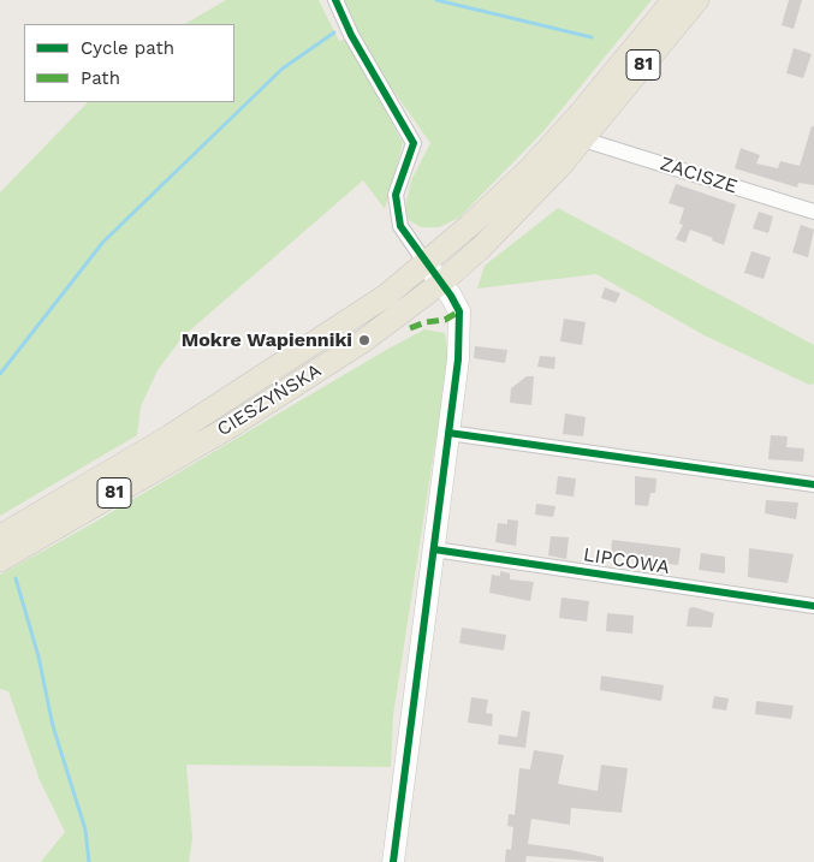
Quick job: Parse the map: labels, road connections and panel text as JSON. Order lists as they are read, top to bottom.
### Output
{
  "streets": {
    "main road": ["81", "CIESZYŃSKA"],
    "street": ["ZACISZE", "LIPCOWA"]
  },
  "crossings": [
    ["81", "ZACISZE"],
    ["81", "CIESZYŃSKA"],
    ["ZACISZE", "CIESZYŃSKA"]
  ],
  "places": ["Mokre Wapienniki"],
  "legend": ["Cycle path", "Path"]
}
